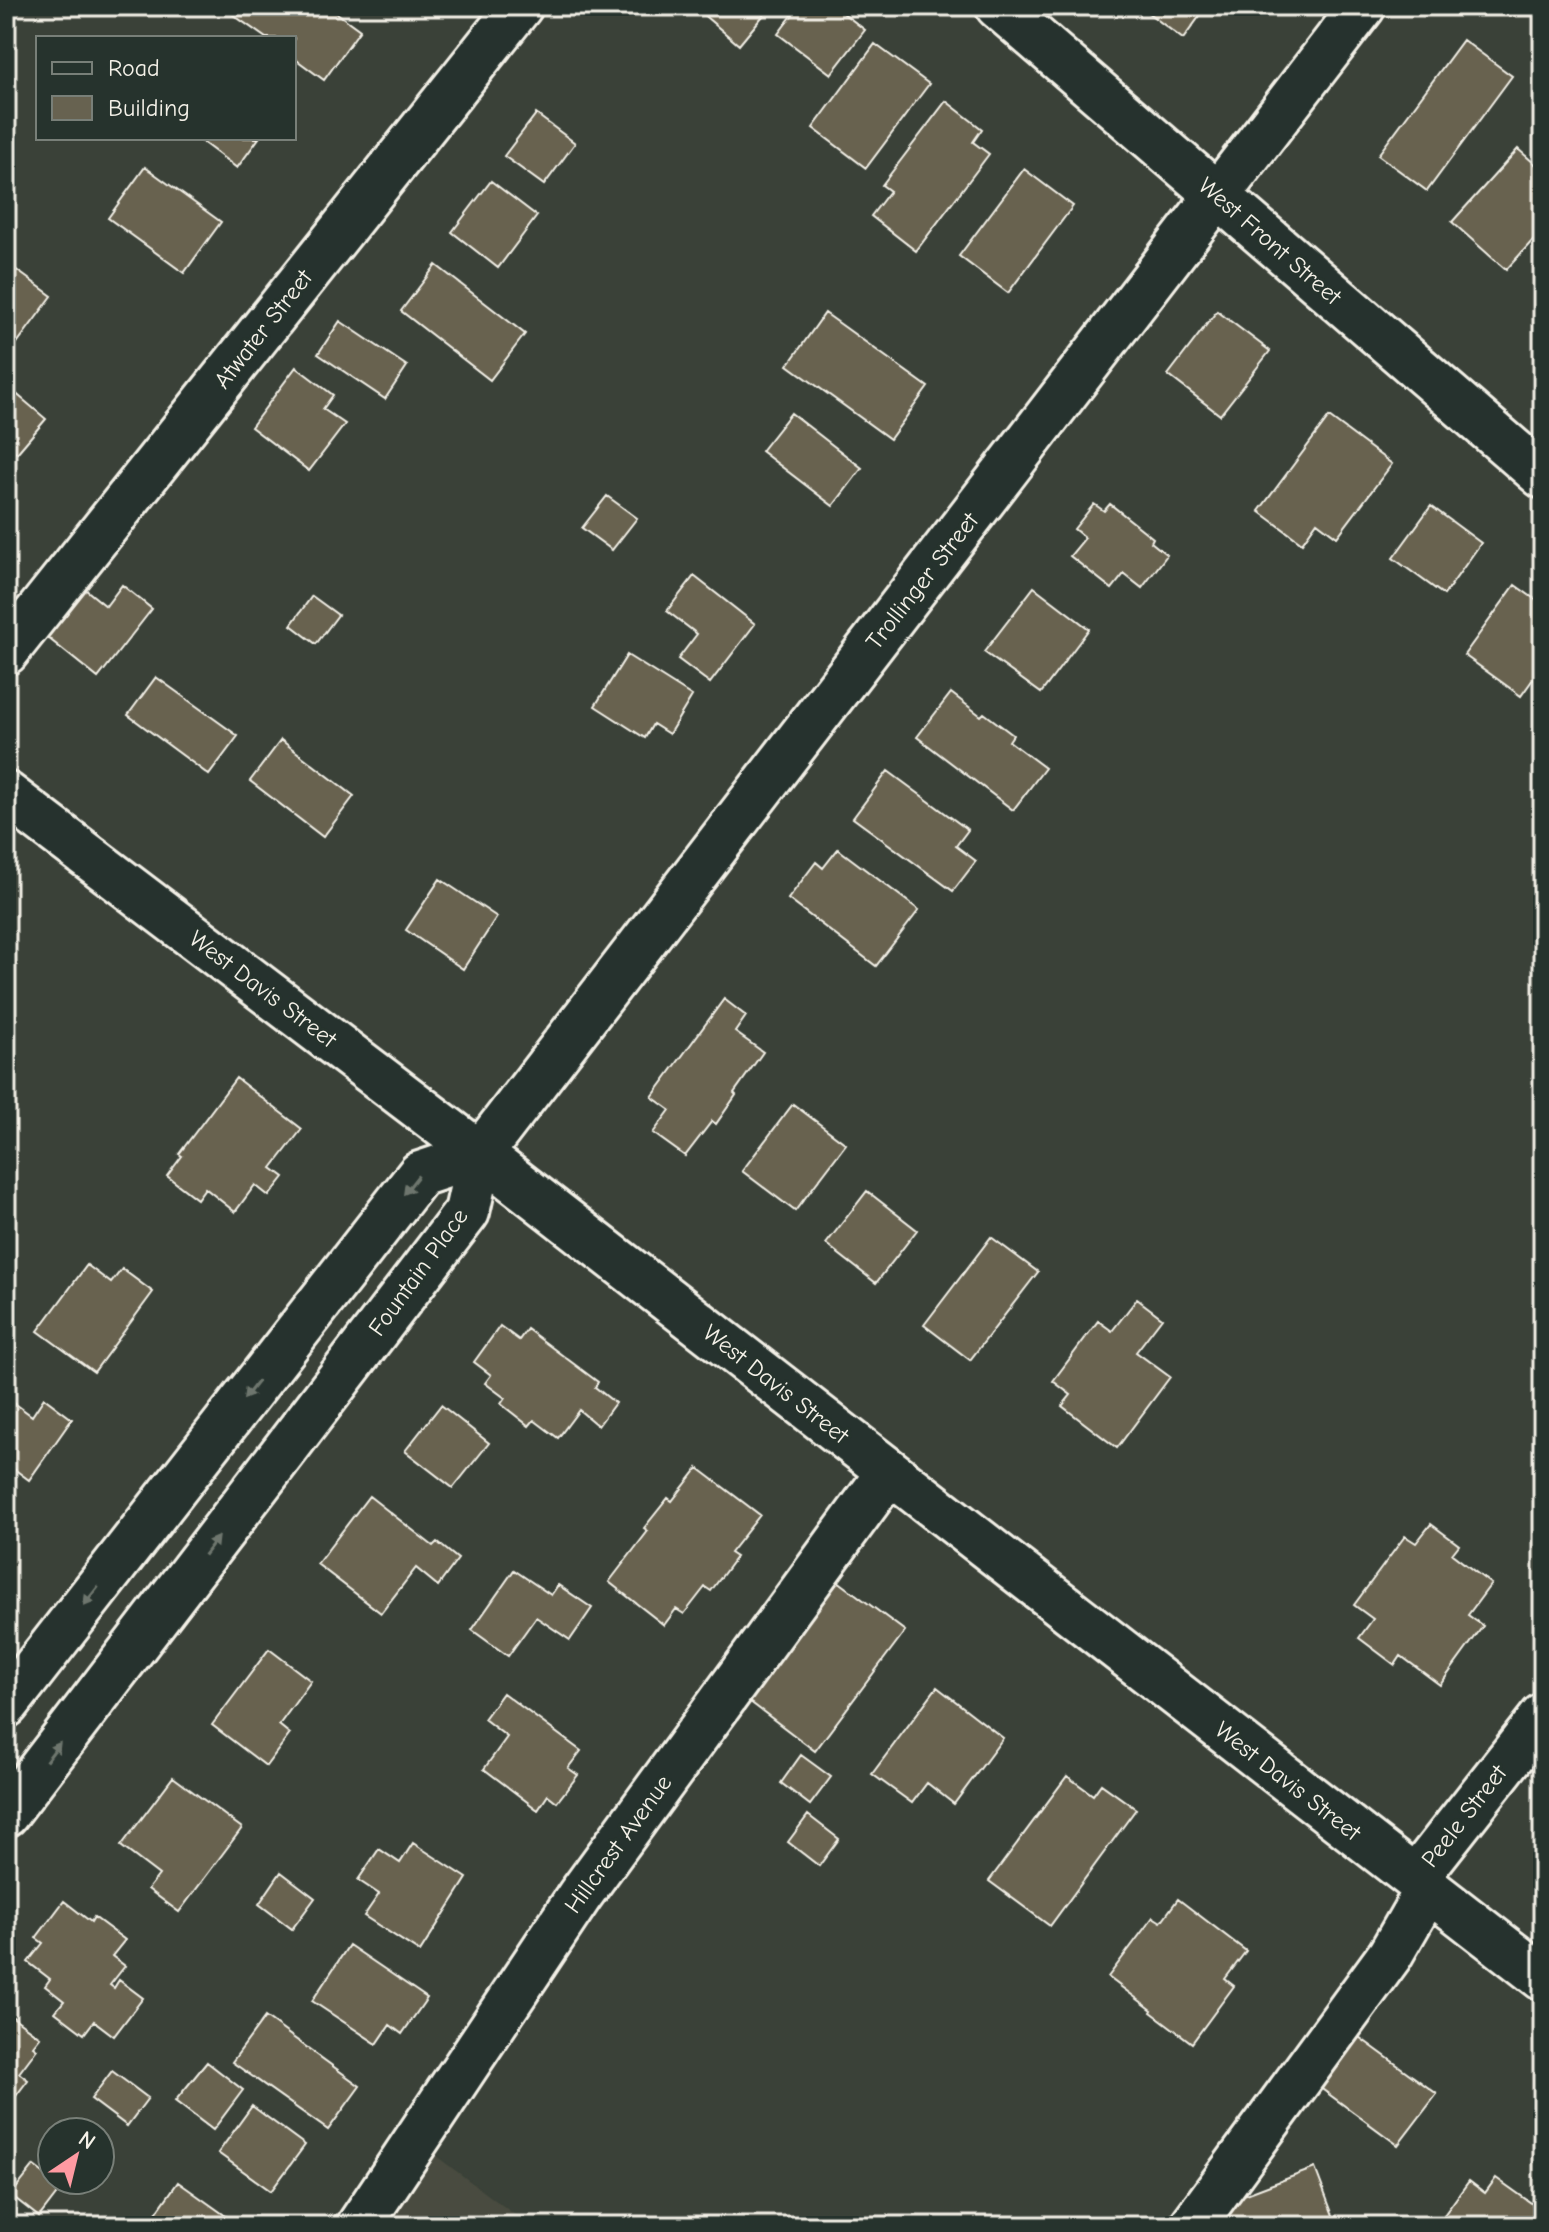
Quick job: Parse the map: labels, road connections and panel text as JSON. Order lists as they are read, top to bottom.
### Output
{
  "streets": {
    "street": [
      "West Front Street",
      "Atwater Street",
      "Trollinger Street",
      "West Davis Street",
      "Fountain Place",
      "Peele Street",
      "Hillcrest Avenue"
    ]
  },
  "crossings": [
    ["West Front Street", "Trollinger Street"],
    ["Trollinger Street", "West Davis Street"],
    ["Trollinger Street", "Fountain Place"],
    ["West Davis Street", "Fountain Place"],
    ["West Davis Street", "Peele Street"],
    ["West Davis Street", "Hillcrest Avenue"]
  ],
  "legend": ["Road", "Building"],
  "north": "top right"
}
